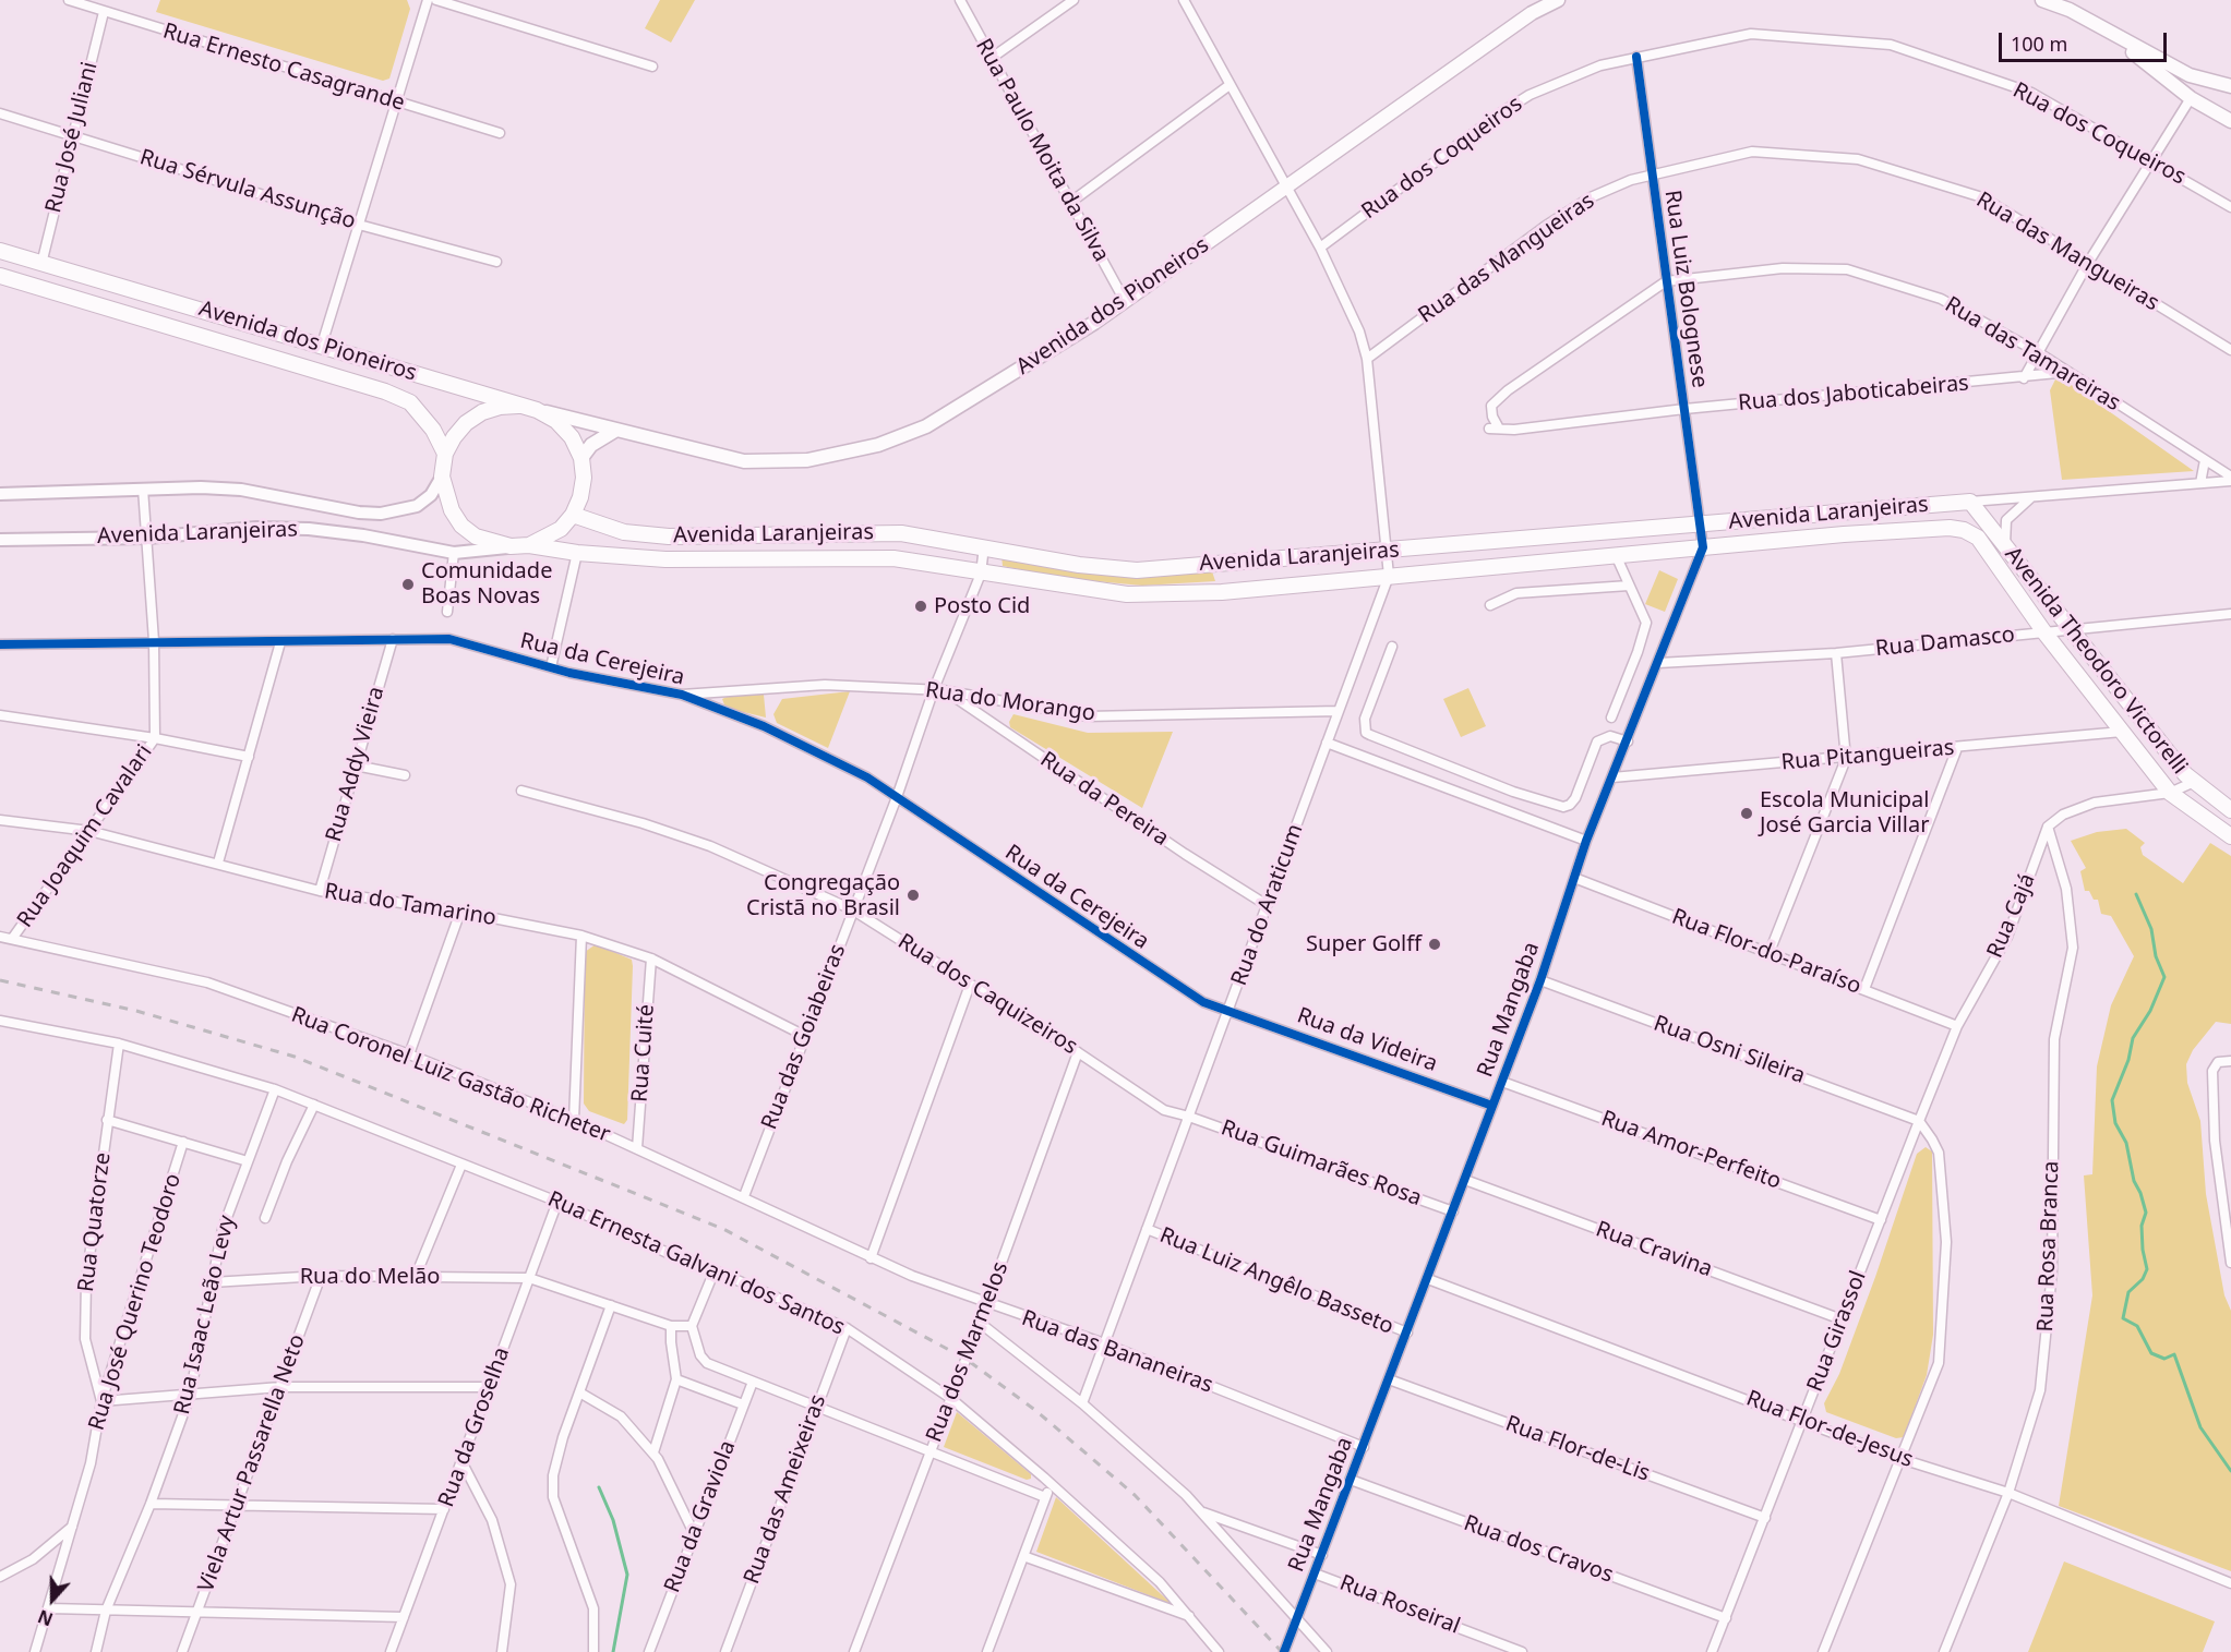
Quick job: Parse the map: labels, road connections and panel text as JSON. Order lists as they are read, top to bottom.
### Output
{
  "streets": {
    "main road": ["Avenida dos Pioneiros", "Avenida Laranjeiras", "Avenida Theodoro Victorelli"],
    "street": [
      "Rua Ernesto Casagrande",
      "Rua dos Coqueiros",
      "Rua José Juliani",
      "Rua Paulo Moita da Silva",
      "Rua Sérvula Assunção",
      "Rua das Mangueiras",
      "Rua Luiz Bolognese",
      "Rua das Tamareiras",
      "Rua dos Jaboticabeiras",
      "Rua Damasco",
      "Rua da Cerejeira",
      "Rua do Morango",
      "Rua Pitangueiras",
      "Rua Addy Vieira",
      "Rua da Pereira",
      "Rua Joaquim Cavalari",
      "Rua do Tamarino",
      "Rua do Araticum",
      "Rua Cajá",
      "Rua Flor-do-Paraíso",
      "Rua dos Caquizeiros",
      "Rua Mangaba",
      "Rua das Goiabeiras",
      "Rua da Videira",
      "Rua Osni Sileira",
      "Rua Cuité",
      "Rua Coronel Luiz Gastão Richeter",
      "Rua Amor-Perfeito",
      "Rua Guimarães Rosa",
      "Rua Quatorze",
      "Rua Rosa Branca",
      "Rua Cravina",
      "Rua Ernesta Galvani dos Santos",
      "Rua do Melão",
      "Rua Luiz Angêlo Basseto",
      "Rua José Querino Teodoro",
      "Rua Isaac Leão Levy",
      "Rua Girassol",
      "Rua dos Marmelos",
      "Rua das Bananeiras",
      "Rua da Groselha",
      "Rua Flor-de-Jesus",
      "Rua Flor-de-Lis",
      "Viela Artur Passarella Neto",
      "Rua das Ameixeiras",
      "Rua da Graviola",
      "Rua dos Cravos",
      "Rua Roseiral"
    ]
  },
  "crossings": [
    ["Rua Ernesto Casagrande", "Rua José Juliani"],
    ["Rua dos Coqueiros", "Rua Luiz Bolognese"],
    ["Rua José Juliani", "Rua Sérvula Assunção"],
    ["Rua José Juliani", "Avenida dos Pioneiros"],
    ["Rua Paulo Moita da Silva", "Avenida dos Pioneiros"],
    ["Rua das Mangueiras", "Rua Luiz Bolognese"],
    ["Rua Luiz Bolognese", "Rua das Tamareiras"],
    ["Rua Luiz Bolognese", "Rua dos Jaboticabeiras"],
    ["Rua Luiz Bolognese", "Avenida Laranjeiras"],
    ["Rua Luiz Bolognese", "Rua Mangaba"],
    ["Avenida dos Pioneiros", "Avenida Laranjeiras"],
    ["Rua das Tamareiras", "Rua dos Jaboticabeiras"],
    ["Rua das Tamareiras", "Avenida Laranjeiras"],
    ["Avenida Laranjeiras", "Avenida Theodoro Victorelli"],
    ["Avenida Laranjeiras", "Rua Joaquim Cavalari"],
    ["Avenida Laranjeiras", "Rua do Araticum"],
    ["Avenida Laranjeiras", "Rua Mangaba"],
    ["Avenida Laranjeiras", "Rua das Goiabeiras"],
    ["Rua Damasco", "Avenida Theodoro Victorelli"],
    ["Rua Damasco", "Rua Mangaba"],
    ["Rua da Cerejeira", "Rua do Morango"],
    ["Rua da Cerejeira", "Rua Addy Vieira"],
    ["Rua da Cerejeira", "Rua Joaquim Cavalari"],
    ["Rua da Cerejeira", "Rua do Araticum"],
    ["Rua da Cerejeira", "Rua das Goiabeiras"],
    ["Rua da Cerejeira", "Rua da Videira"],
    ["Avenida Theodoro Victorelli", "Rua Pitangueiras"],
    ["Rua do Morango", "Rua da Pereira"],
    ["Rua do Morango", "Rua do Araticum"],
    ["Rua do Morango", "Rua das Goiabeiras"],
    ["Rua Pitangueiras", "Rua Mangaba"],
    ["Rua Addy Vieira", "Rua do Tamarino"],
    ["Rua da Pereira", "Rua do Araticum"],
    ["Rua da Pereira", "Rua das Goiabeiras"],
    ["Rua Joaquim Cavalari", "Rua do Tamarino"],
    ["Rua Joaquim Cavalari", "Rua Coronel Luiz Gastão Richeter"],
    ["Rua do Tamarino", "Rua das Goiabeiras"],
    ["Rua do Tamarino", "Rua Cuité"],
    ["Rua do Araticum", "Rua dos Caquizeiros"],
    ["Rua do Araticum", "Rua da Videira"],
    ["Rua do Araticum", "Rua Guimarães Rosa"],
    ["Rua do Araticum", "Rua Luiz Angêlo Basseto"],
    ["Rua do Araticum", "Rua das Bananeiras"],
    ["Rua Cajá", "Rua Flor-do-Paraíso"],
    ["Rua Cajá", "Rua Osni Sileira"],
    ["Rua Cajá", "Rua Rosa Branca"],
    ["Rua Cajá", "Rua Girassol"],
    ["Rua Flor-do-Paraíso", "Rua Mangaba"],
    ["Rua dos Caquizeiros", "Rua das Goiabeiras"],
    ["Rua dos Caquizeiros", "Rua Guimarães Rosa"],
    ["Rua dos Caquizeiros", "Rua dos Marmelos"],
    ["Rua Mangaba", "Rua da Videira"],
    ["Rua Mangaba", "Rua Osni Sileira"],
    ["Rua Mangaba", "Rua Amor-Perfeito"],
    ["Rua Mangaba", "Rua Guimarães Rosa"],
    ["Rua Mangaba", "Rua Cravina"],
    ["Rua Mangaba", "Rua Luiz Angêlo Basseto"],
    ["Rua Mangaba", "Rua das Bananeiras"],
    ["Rua Mangaba", "Rua Flor-de-Jesus"],
    ["Rua Mangaba", "Rua Flor-de-Lis"],
    ["Rua Mangaba", "Rua dos Cravos"],
    ["Rua Mangaba", "Rua Roseiral"],
    ["Rua das Goiabeiras", "Rua Coronel Luiz Gastão Richeter"],
    ["Rua Osni Sileira", "Rua Girassol"],
    ["Rua Cuité", "Rua Coronel Luiz Gastão Richeter"],
    ["Rua Coronel Luiz Gastão Richeter", "Rua das Bananeiras"],
    ["Rua Amor-Perfeito", "Rua Girassol"],
    ["Rua Quatorze", "Rua Ernesta Galvani dos Santos"],
    ["Rua Quatorze", "Rua José Querino Teodoro"],
    ["Rua Rosa Branca", "Rua Flor-de-Jesus"],
    ["Rua Cravina", "Rua Girassol"],
    ["Rua Ernesta Galvani dos Santos", "Rua Isaac Leão Levy"],
    ["Rua Ernesta Galvani dos Santos", "Rua dos Marmelos"],
    ["Rua Ernesta Galvani dos Santos", "Rua da Groselha"],
    ["Rua Ernesta Galvani dos Santos", "Rua das Ameixeiras"],
    ["Rua do Melão", "Rua Isaac Leão Levy"],
    ["Rua do Melão", "Rua da Groselha"],
    ["Rua do Melão", "Viela Artur Passarella Neto"],
    ["Rua Girassol", "Rua Flor-de-Jesus"],
    ["Rua Girassol", "Rua Flor-de-Lis"],
    ["Rua Girassol", "Rua dos Cravos"],
    ["Rua dos Marmelos", "Rua das Bananeiras"]
  ],
  "places": [
    "Comunidade Boas Novas",
    "Posto Cid",
    "Escola Municipal José Garcia Villar",
    "Congregação Cristã no Brasil",
    "Super Golff"
  ],
  "scale_bar": "100 m",
  "north": "bottom"
}
